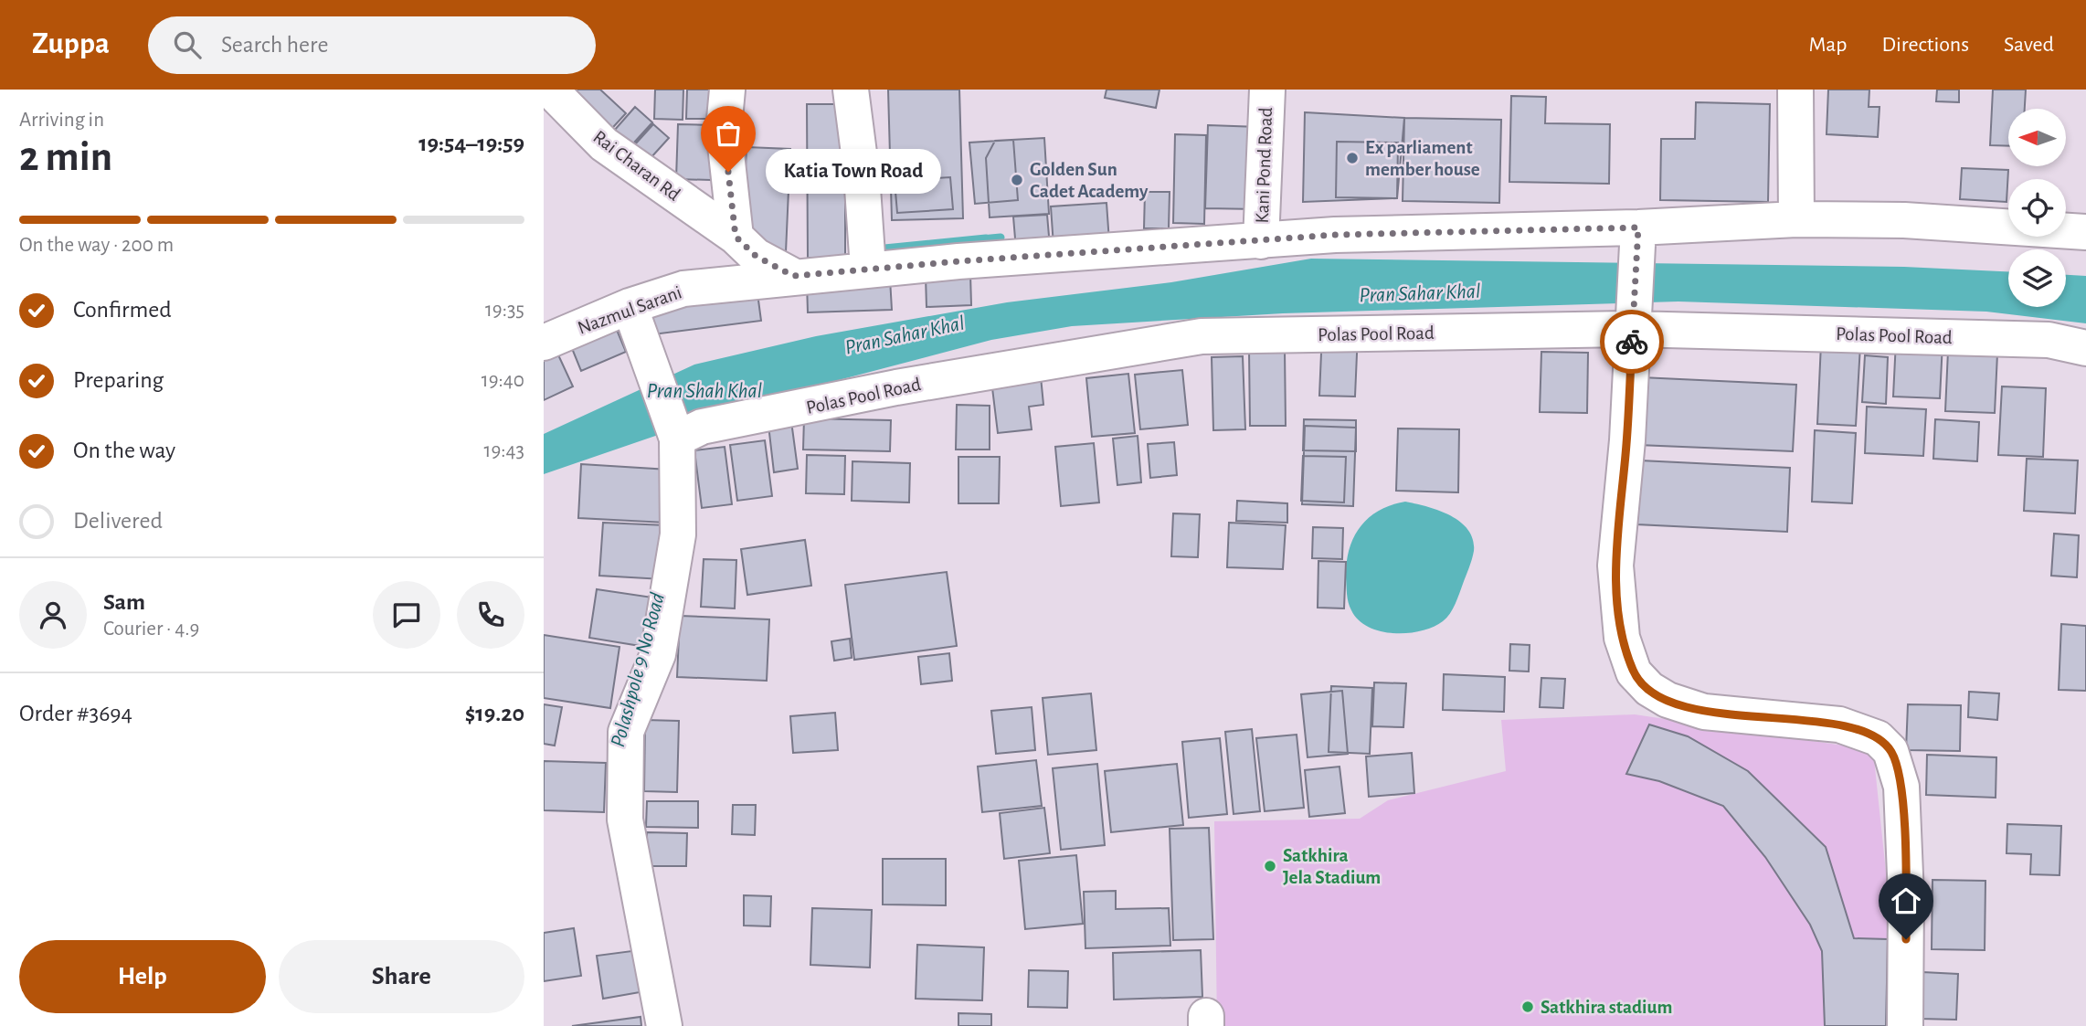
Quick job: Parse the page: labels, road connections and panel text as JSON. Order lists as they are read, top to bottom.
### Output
{
  "streets": {
    "street": [
      "Rai Charan Rd",
      "Kani Pond Road",
      "Nazmul Sarani",
      "Polas Pool Road"
    ]
  },
  "crossings": [
    ["Rai Charan Rd", "Nazmul Sarani"],
    ["Kani Pond Road", "Nazmul Sarani"]
  ],
  "water": ["Pran Sahar Khal", "Pran Shah Khal", "Polashpole 9 No Road"],
  "places": [
    "Ex parliament member house",
    "Katia Town Road",
    "Golden Sun Cadet Academy",
    "Satkhira Jela Stadium",
    "Satkhira stadium"
  ],
  "north": "left",
  "page": {
    "header": "Zuppa",
    "search": "Search here",
    "nav": ["Map", "Directions", "Saved"],
    "heading": ["2 min", "Arriving in", "19:54–19:59"],
    "panel": [
      "Sam",
      "Courier · 4.9",
      "Order #3694",
      "$19.20"
    ],
    "bubble": "Katia Town Road",
    "bar": "On the way · 200 m",
    "list": [
      ["Confirmed", "19:35"],
      ["Preparing", "19:40"],
      ["On the way", "19:43"],
      "Delivered"
    ],
    "buttons": ["Help", "Share"]
  }
}
